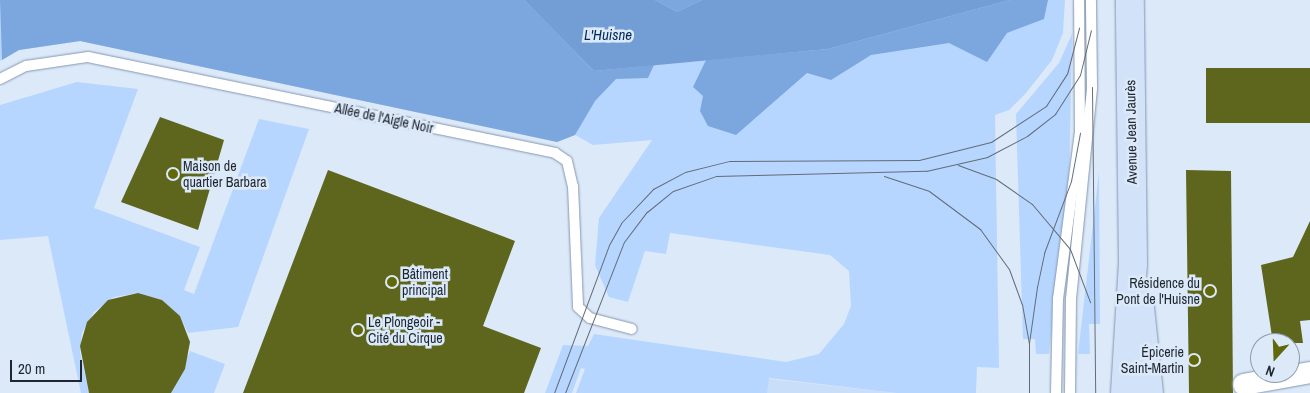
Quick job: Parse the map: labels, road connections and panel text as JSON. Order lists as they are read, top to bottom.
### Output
{
  "streets": {
    "main road": ["Avenue Jean Jaurès"],
    "lane": ["Allée de l'Aigle Noir"]
  },
  "water": ["L'Huisne"],
  "places": [
    "Maison de quartier Barbara",
    "Bâtiment principal",
    "Résidence du Pont de l'Huisne",
    "Le Plongeoir - Cité du Cirque",
    "Épicerie Saint-Martin"
  ],
  "scale_bar": "20 m",
  "north": "bottom"
}
